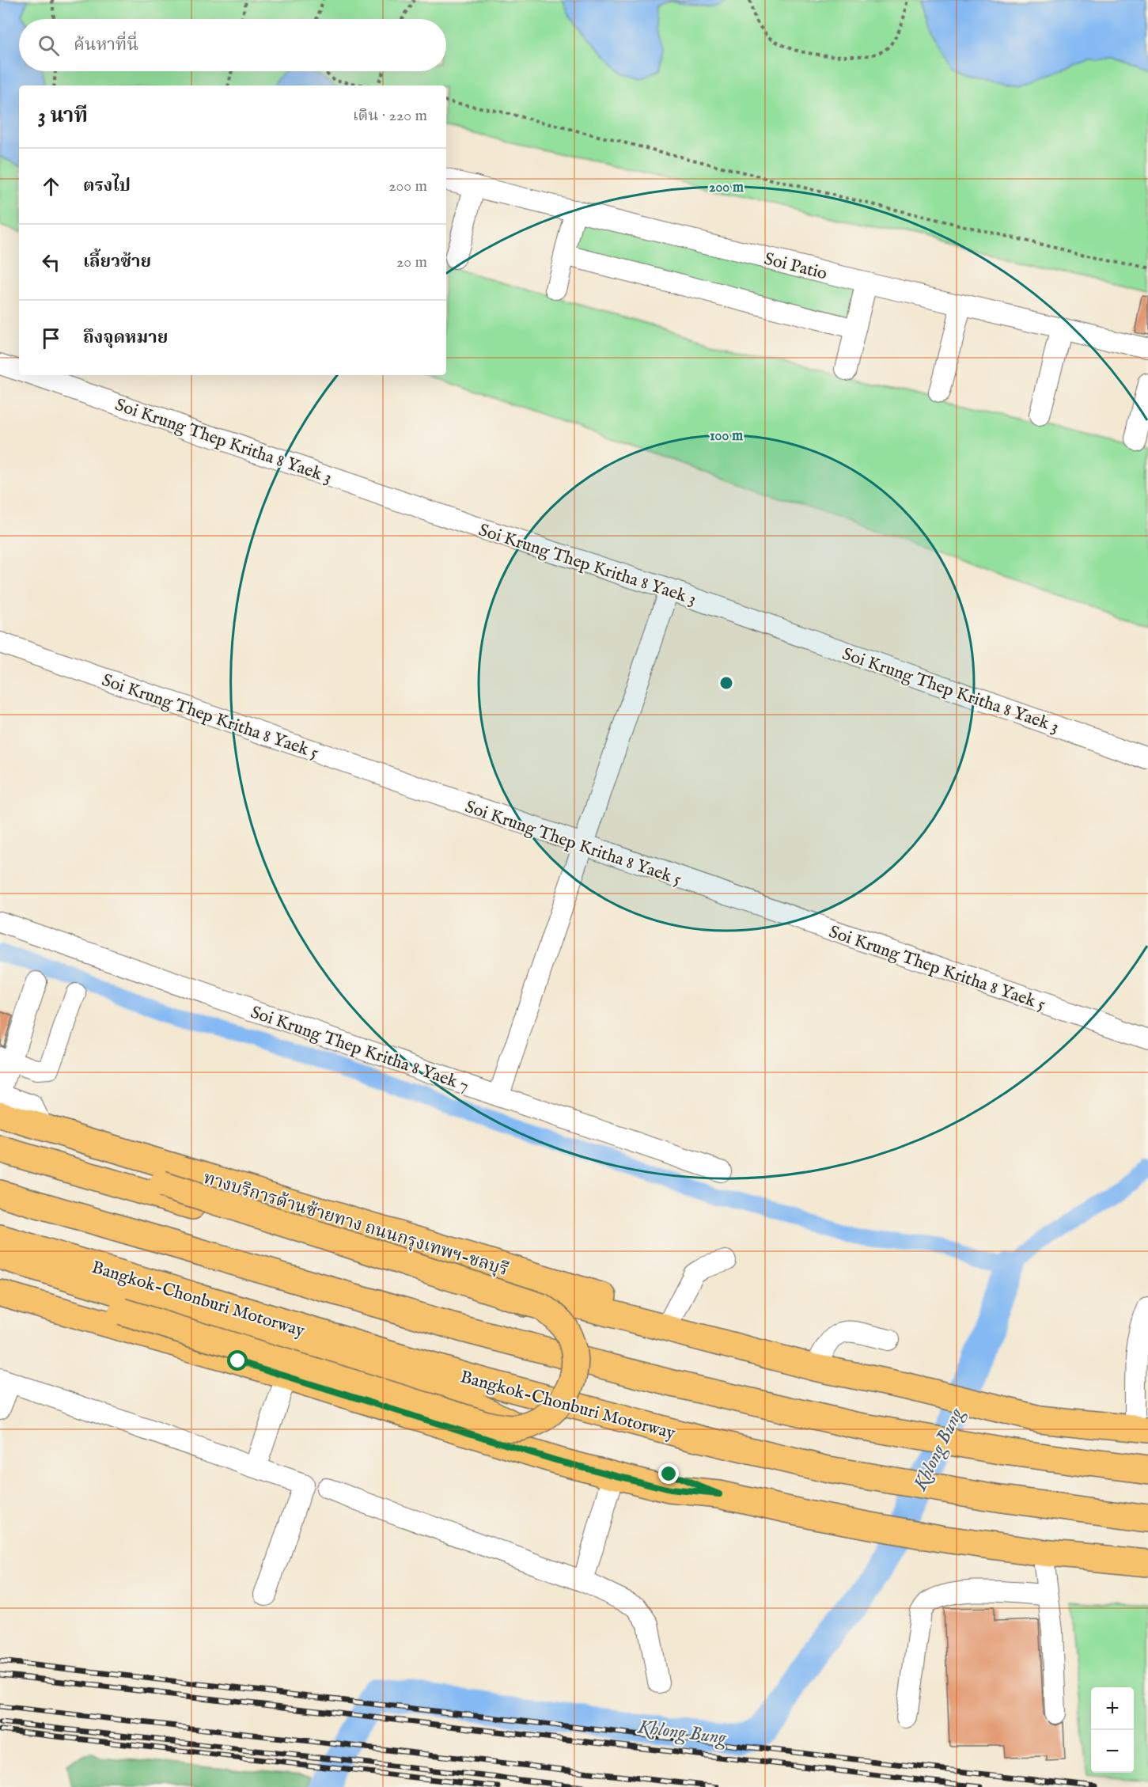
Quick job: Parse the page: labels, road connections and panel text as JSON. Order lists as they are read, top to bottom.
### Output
{
  "streets": {
    "main road": ["ทางบริการด้านซ้ายทาง ถนนกรุงเทพฯ-ชลบุรี", "Bangkok-Chonburi Motorway"],
    "street": [
      "Soi Patio",
      "Soi Krung Thep Kritha 8 Yaek 3",
      "Soi Krung Thep Kritha 8 Yaek 5",
      "Soi Krung Thep Kritha 8 Yaek 7"
    ]
  },
  "water": ["Khlong Bung"],
  "page": {
    "search": "ค้นหาที่นี่",
    "heading": ["3 นาที", "เดิน · 220 m"],
    "list": [
      ["ตรงไป", "200 m"],
      ["เลี้ยวซ้าย", "20 m"],
      "ถึงจุดหมาย"
    ],
    "map_buttons": ["+", "−"]
  },
  "rings": ["200 m", "100 m"]
}
